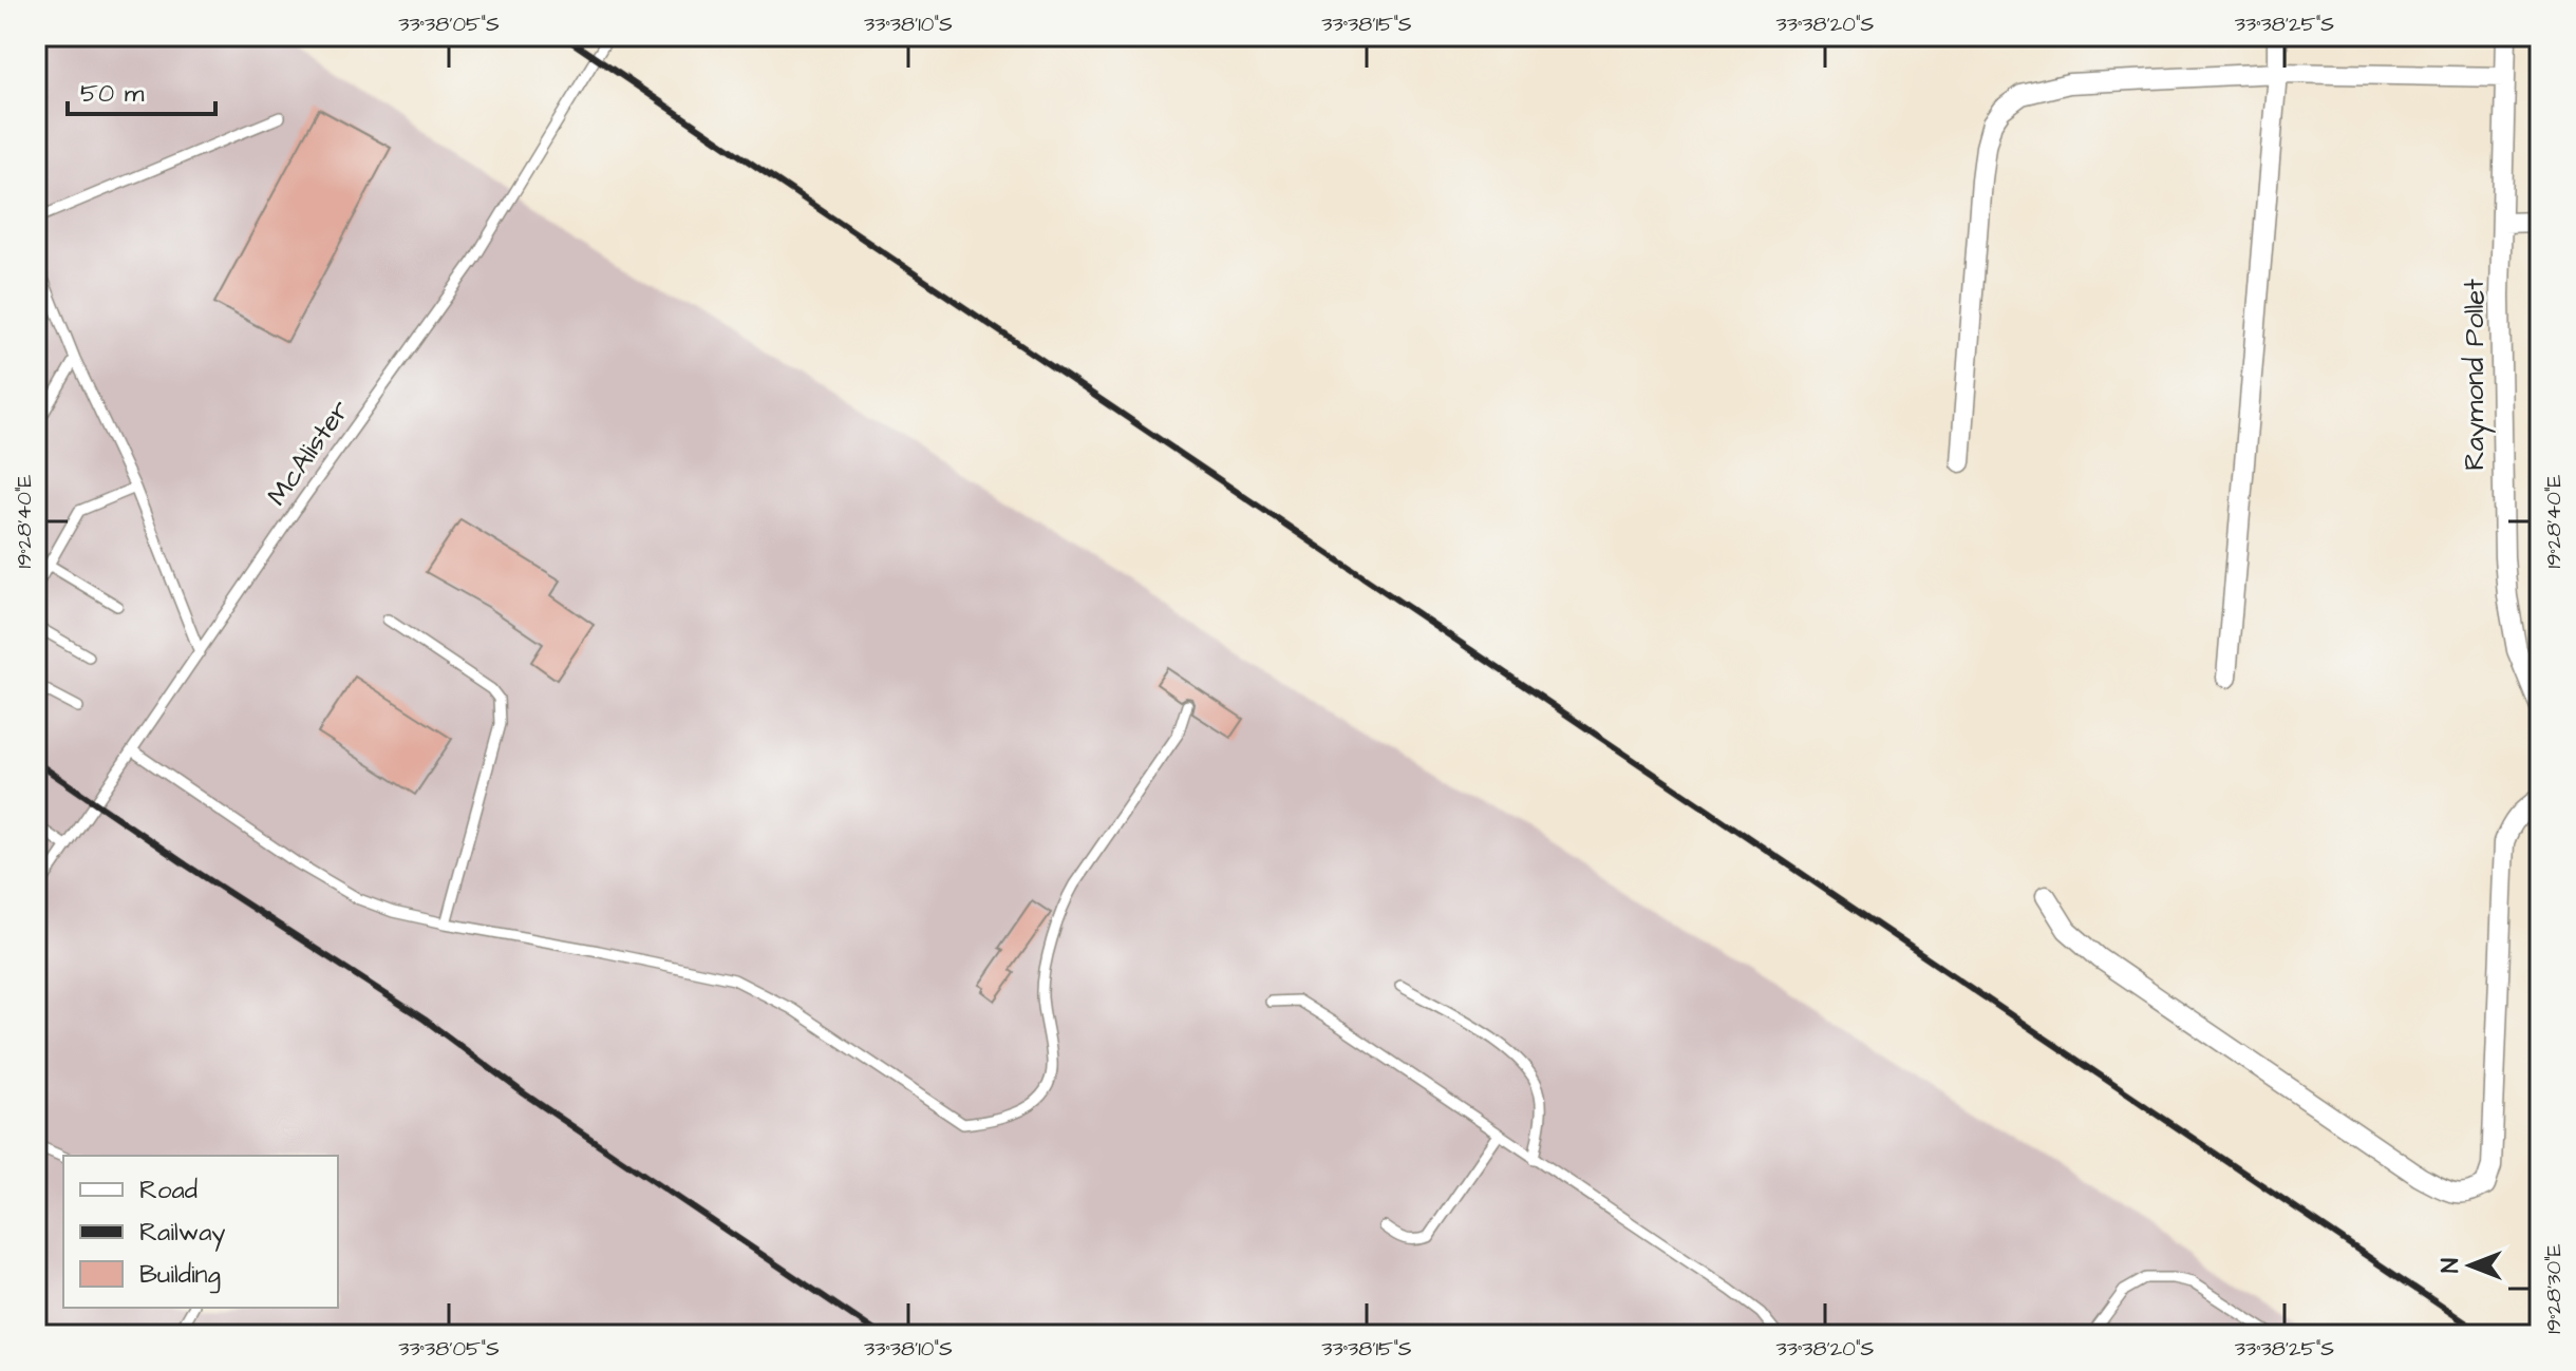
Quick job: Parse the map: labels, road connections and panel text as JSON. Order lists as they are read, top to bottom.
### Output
{
  "streets": {
    "street": ["Raymond Pollet"],
    "lane": ["McAlister"]
  },
  "legend": ["Road", "Railway", "Building"],
  "scale_bar": "50 m",
  "north": "left",
  "coordinates": [
    "33°38'05\"S",
    "33°38'10\"S",
    "33°38'15\"S",
    "33°38'20\"S",
    "33°38'25\"S",
    "19°28'40\"E",
    "19°28'30\"E"
  ]
}
